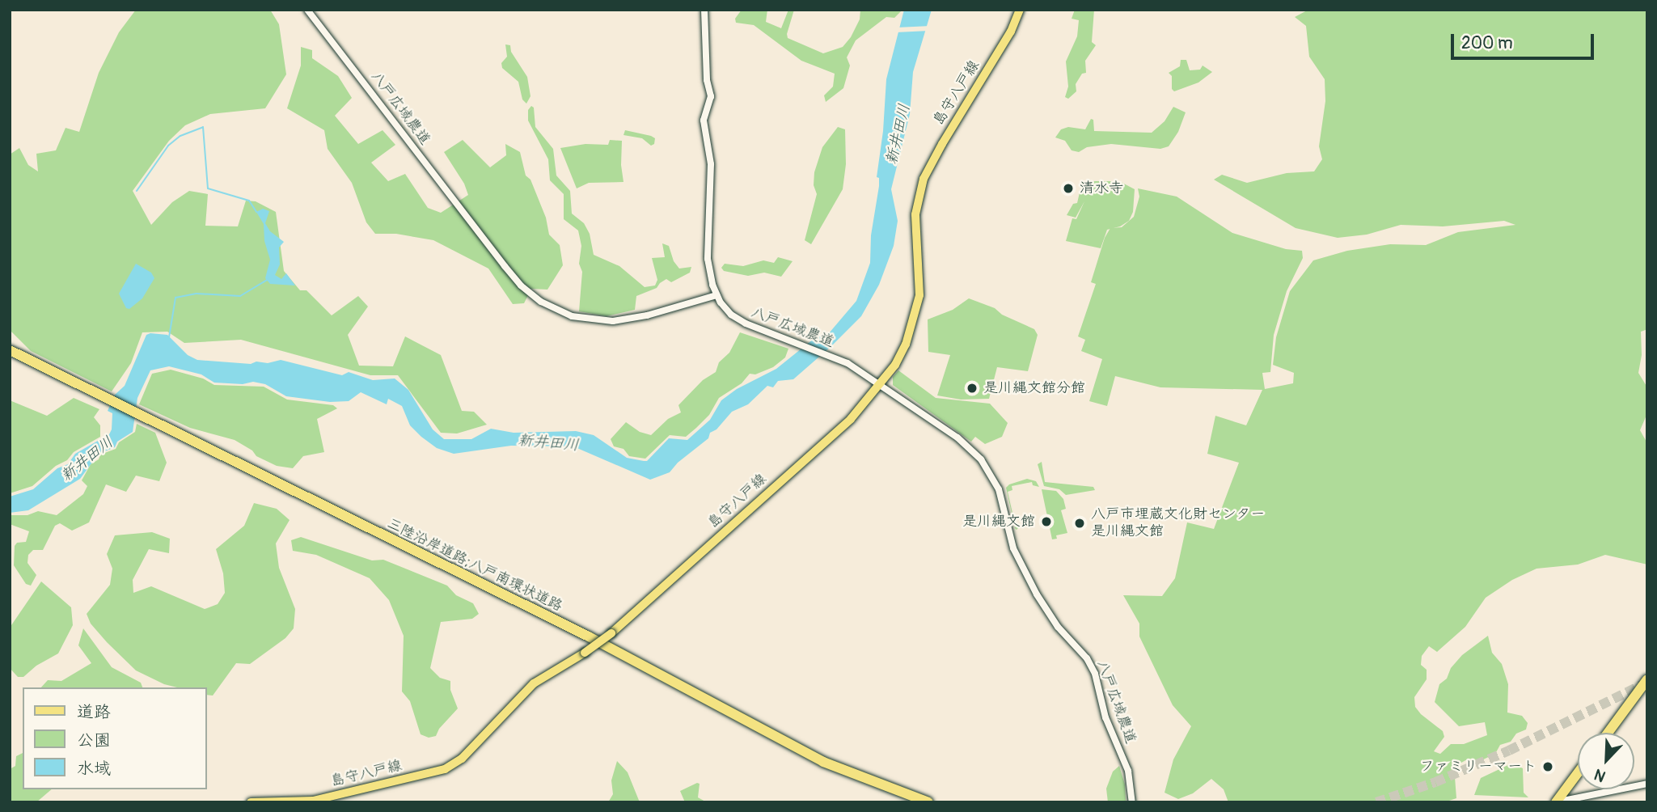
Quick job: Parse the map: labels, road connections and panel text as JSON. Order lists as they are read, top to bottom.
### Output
{
  "streets": {
    "highway": ["三陸沿岸道路;八戸南環状道路"],
    "main road": ["島守八戸線"],
    "street": ["八戸広域農道"]
  },
  "crossings": [
    ["島守八戸線", "八戸広域農道"]
  ],
  "water": ["新井田川"],
  "places": [
    "清水寺",
    "是川縄文館分館",
    "是川縄文館",
    "八戸市埋蔵文化財センター 是川縄文館",
    "ファミリーマート"
  ],
  "legend": ["道路", "公園", "水域"],
  "scale_bar": "200 m",
  "north": "bottom left"
}
